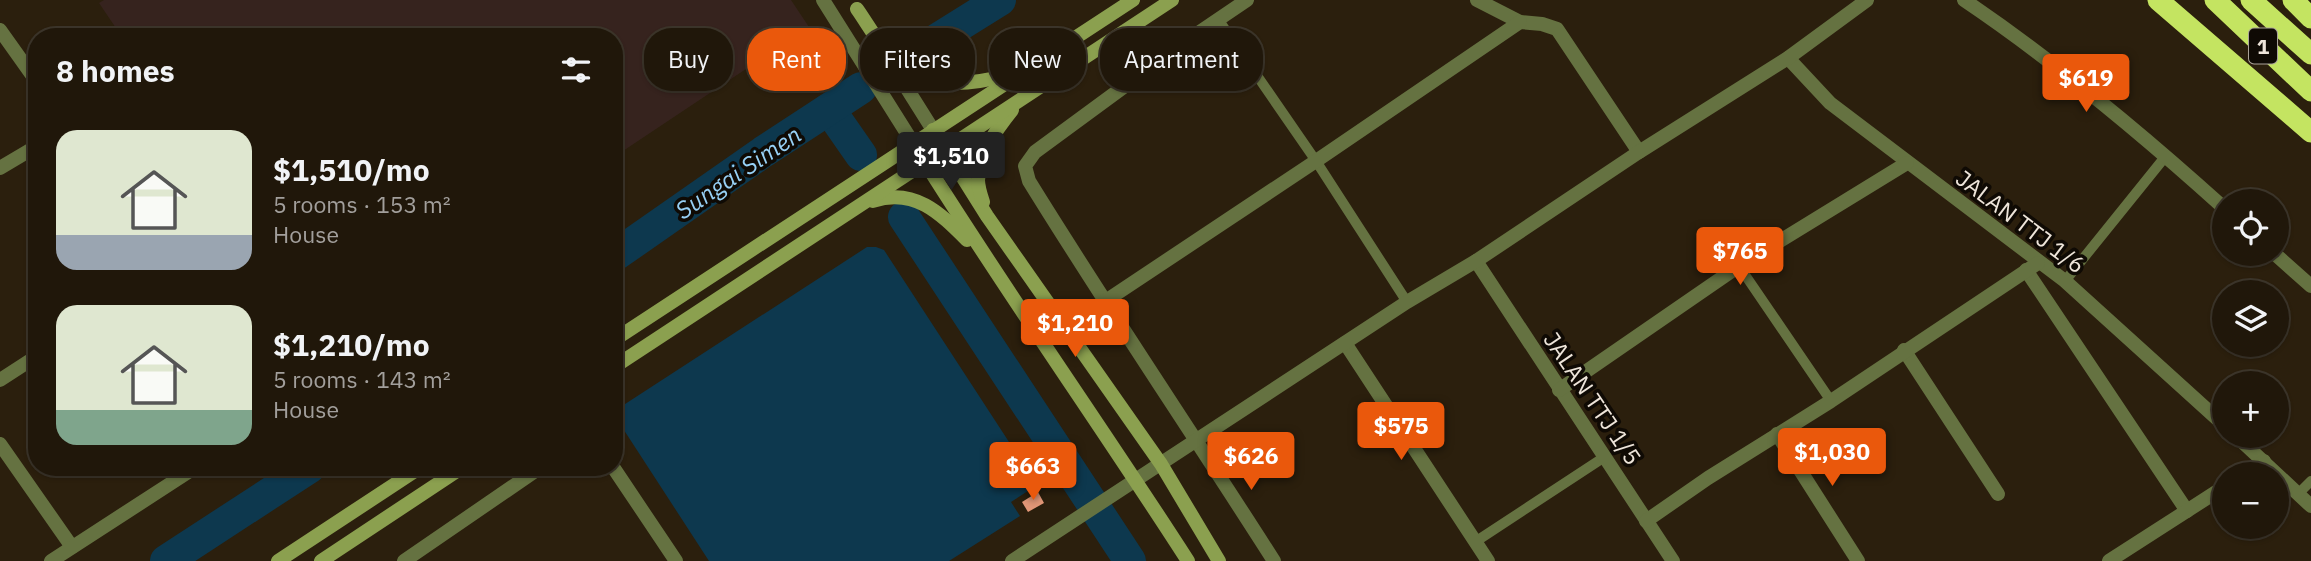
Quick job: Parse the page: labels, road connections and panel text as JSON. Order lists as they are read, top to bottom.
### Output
{
  "streets": {
    "highway": ["1"],
    "street": ["JALAN TTJ 1/6", "JALAN TTJ 1/5"]
  },
  "water": ["Sungai Simen"],
  "page": {
    "chip": [
      "Buy",
      "Rent",
      "Filters",
      "New",
      "Apartment"
    ],
    "heading": "8 homes",
    "price": [
      "$619",
      "$1,510",
      "$765",
      "$1,210",
      "$575",
      "$1,030",
      "$626",
      "$663"
    ],
    "list": [
      {
        "name": "$1,510/mo",
        "note": "5 rooms · 153 m² · House"
      },
      {
        "name": "$1,210/mo",
        "note": "5 rooms · 143 m² · House"
      }
    ],
    "map_buttons": ["+", "−"]
  }
}
